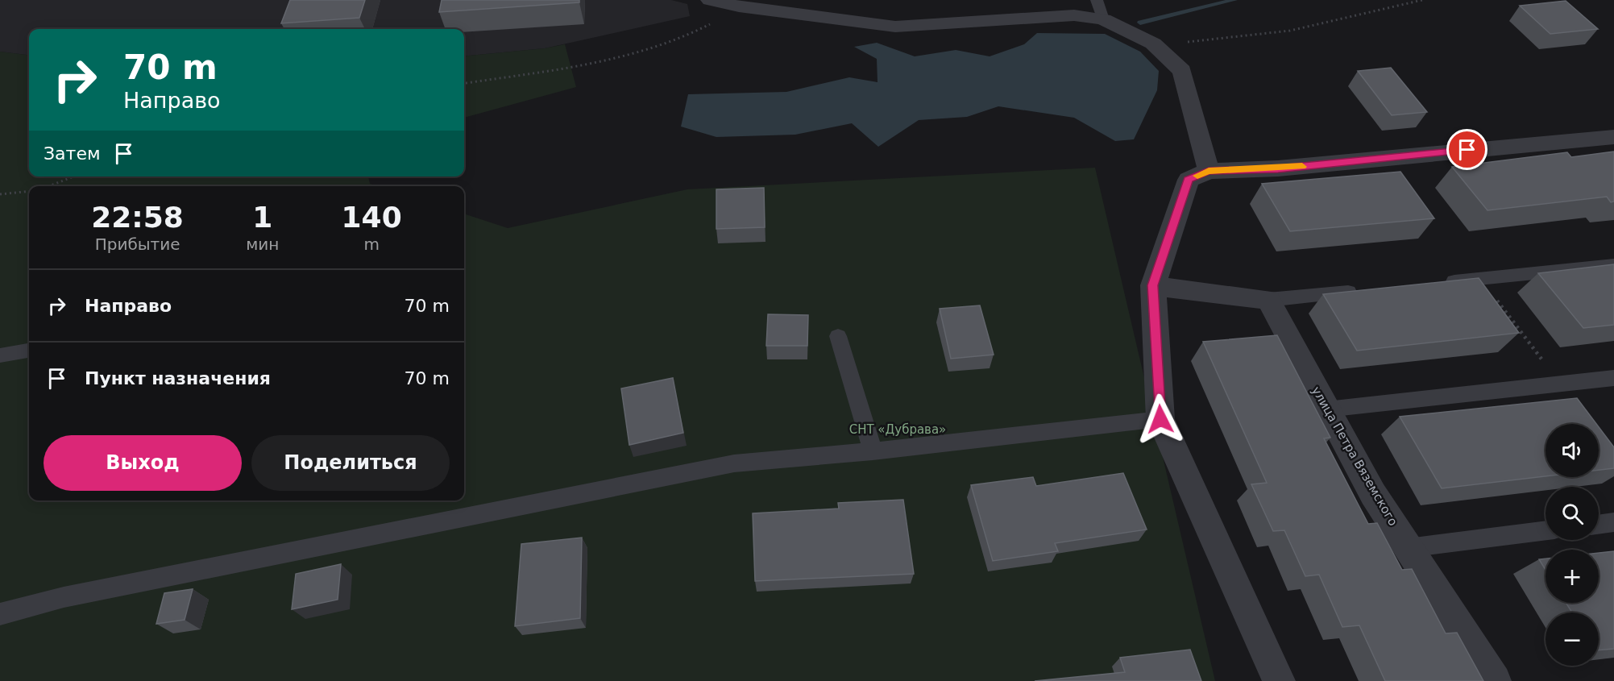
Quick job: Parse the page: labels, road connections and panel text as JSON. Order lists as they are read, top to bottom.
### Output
{
  "streets": {
    "street": ["улица Петра Вяземского"]
  },
  "parks": ["СНТ «Дубрава»"],
  "page": {
    "turn": ["70 m", "Направо"],
    "then": "Затем",
    "eta": [
      "22:58",
      "Прибытие",
      "1",
      "мин",
      "140",
      "m"
    ],
    "list": [
      {
        "name": "Направо",
        "value": "70 m"
      },
      {
        "name": "Пункт назначения",
        "value": "70 m"
      }
    ],
    "map_buttons": ["+", "−"],
    "buttons": ["Выход", "Поделиться"]
  }
}
